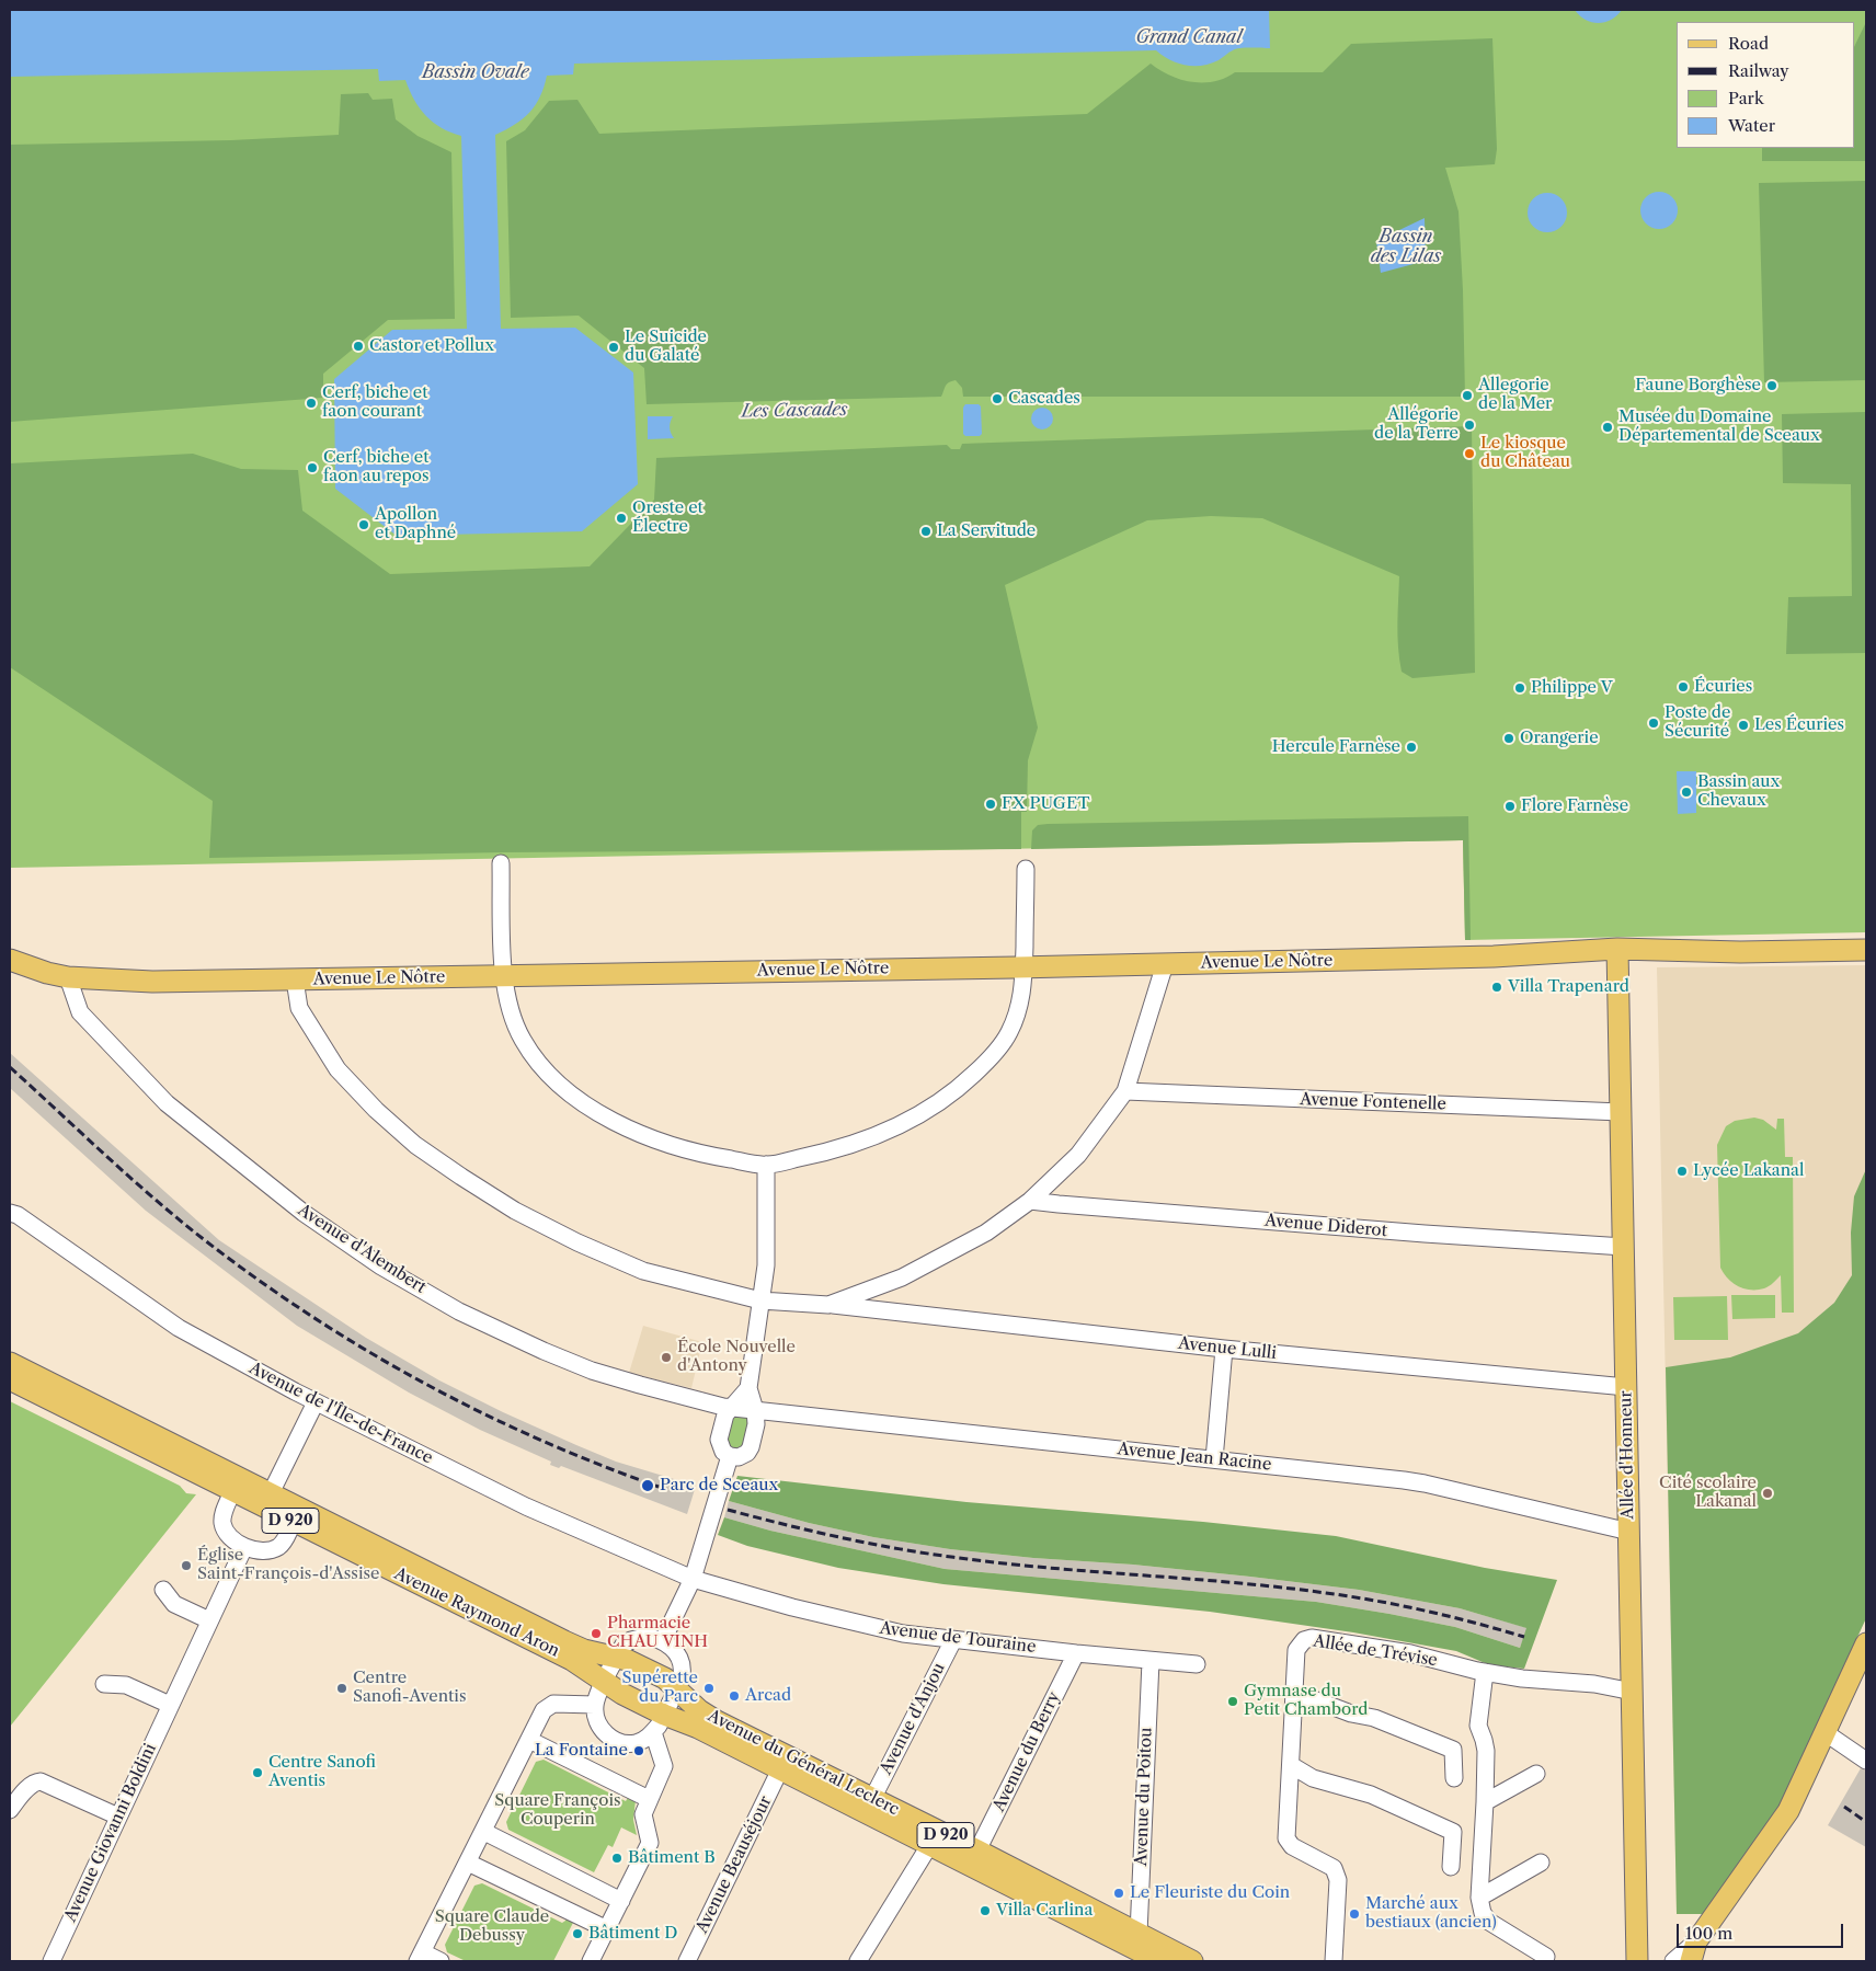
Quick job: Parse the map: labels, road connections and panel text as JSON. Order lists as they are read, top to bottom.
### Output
{
  "streets": {
    "main road": [
      "Avenue Le Nôtre",
      "Allée d'Honneur",
      "D 920",
      "Avenue Raymond Aron",
      "Avenue du Général Leclerc"
    ],
    "street": [
      "Avenue Fontenelle",
      "Avenue Diderot",
      "Avenue d'Alembert",
      "Avenue Lulli",
      "Avenue de l'Île-de-France",
      "Avenue Jean Racine",
      "Avenue de Touraine",
      "Allée de Trévise",
      "Avenue d'Anjou",
      "Avenue du Berry",
      "Avenue du Poitou",
      "Avenue Giovanni Boldini",
      "Avenue Beauséjour"
    ]
  },
  "crossings": [
    ["Avenue Le Nôtre", "Avenue d'Alembert"],
    ["Avenue Le Nôtre", "Avenue Lulli"],
    ["Avenue Le Nôtre", "Allée d'Honneur"],
    ["Avenue Fontenelle", "Allée d'Honneur"],
    ["Avenue Diderot", "Allée d'Honneur"],
    ["Avenue d'Alembert", "Avenue Jean Racine"],
    ["Avenue Lulli", "Allée d'Honneur"],
    ["Avenue de l'Île-de-France", "Avenue de Touraine"],
    ["Allée d'Honneur", "Avenue Jean Racine"],
    ["Allée d'Honneur", "Allée de Trévise"],
    ["Avenue Raymond Aron", "Avenue du Général Leclerc"],
    ["Avenue Raymond Aron", "Avenue Beauséjour"],
    ["Avenue de Touraine", "Avenue d'Anjou"],
    ["Avenue de Touraine", "Avenue du Berry"],
    ["Avenue de Touraine", "Avenue du Poitou"],
    ["Avenue d'Anjou", "Avenue du Général Leclerc"],
    ["Avenue du Berry", "Avenue du Général Leclerc"],
    ["Avenue du Général Leclerc", "Avenue du Poitou"]
  ],
  "water": [
    "Grand Canal",
    "Bassin Ovale",
    "Bassin des Lilas",
    "Les Cascades"
  ],
  "parks": ["Square François Couperin", "Square Claude Debussy"],
  "places": [
    "Castor et Pollux",
    "Le Suicide du Galaté",
    "Faune Borghèse",
    "Allegorie de la Mer",
    "Cascades",
    "Cerf, biche et faon courant",
    "Allégorie de la Terre",
    "Musée du Domaine Départemental de Sceaux",
    "Le kiosque du Château",
    "Cerf, biche et faon au repos",
    "Oreste et Électre",
    "Apollon et Daphné",
    "La Servitude",
    "Écuries",
    "Philippe V",
    "Poste de Sécurité",
    "Les Écuries",
    "Orangerie",
    "Hercule Farnèse",
    "Bassin aux Chevaux",
    "FX PUGET",
    "Flore Farnèse",
    "Villa Trapenard",
    "Lycée Lakanal",
    "École Nouvelle d'Antony",
    "Parc de Sceaux",
    "Cité scolaire Lakanal",
    "Église Saint-François-d'Assise",
    "Pharmacie CHAU VINH",
    "Centre Sanofi-Aventis",
    "Supérette du Parc",
    "Arcad",
    "Gymnase du Petit Chambord",
    "La Fontaine",
    "Centre Sanofi Aventis",
    "Bâtiment B",
    "Le Fleuriste du Coin",
    "Villa Carlina",
    "Marché aux bestiaux (ancien)",
    "Bâtiment D"
  ],
  "legend": [
    "Road",
    "Railway",
    "Park",
    "Water"
  ],
  "scale_bar": "100 m"
}
